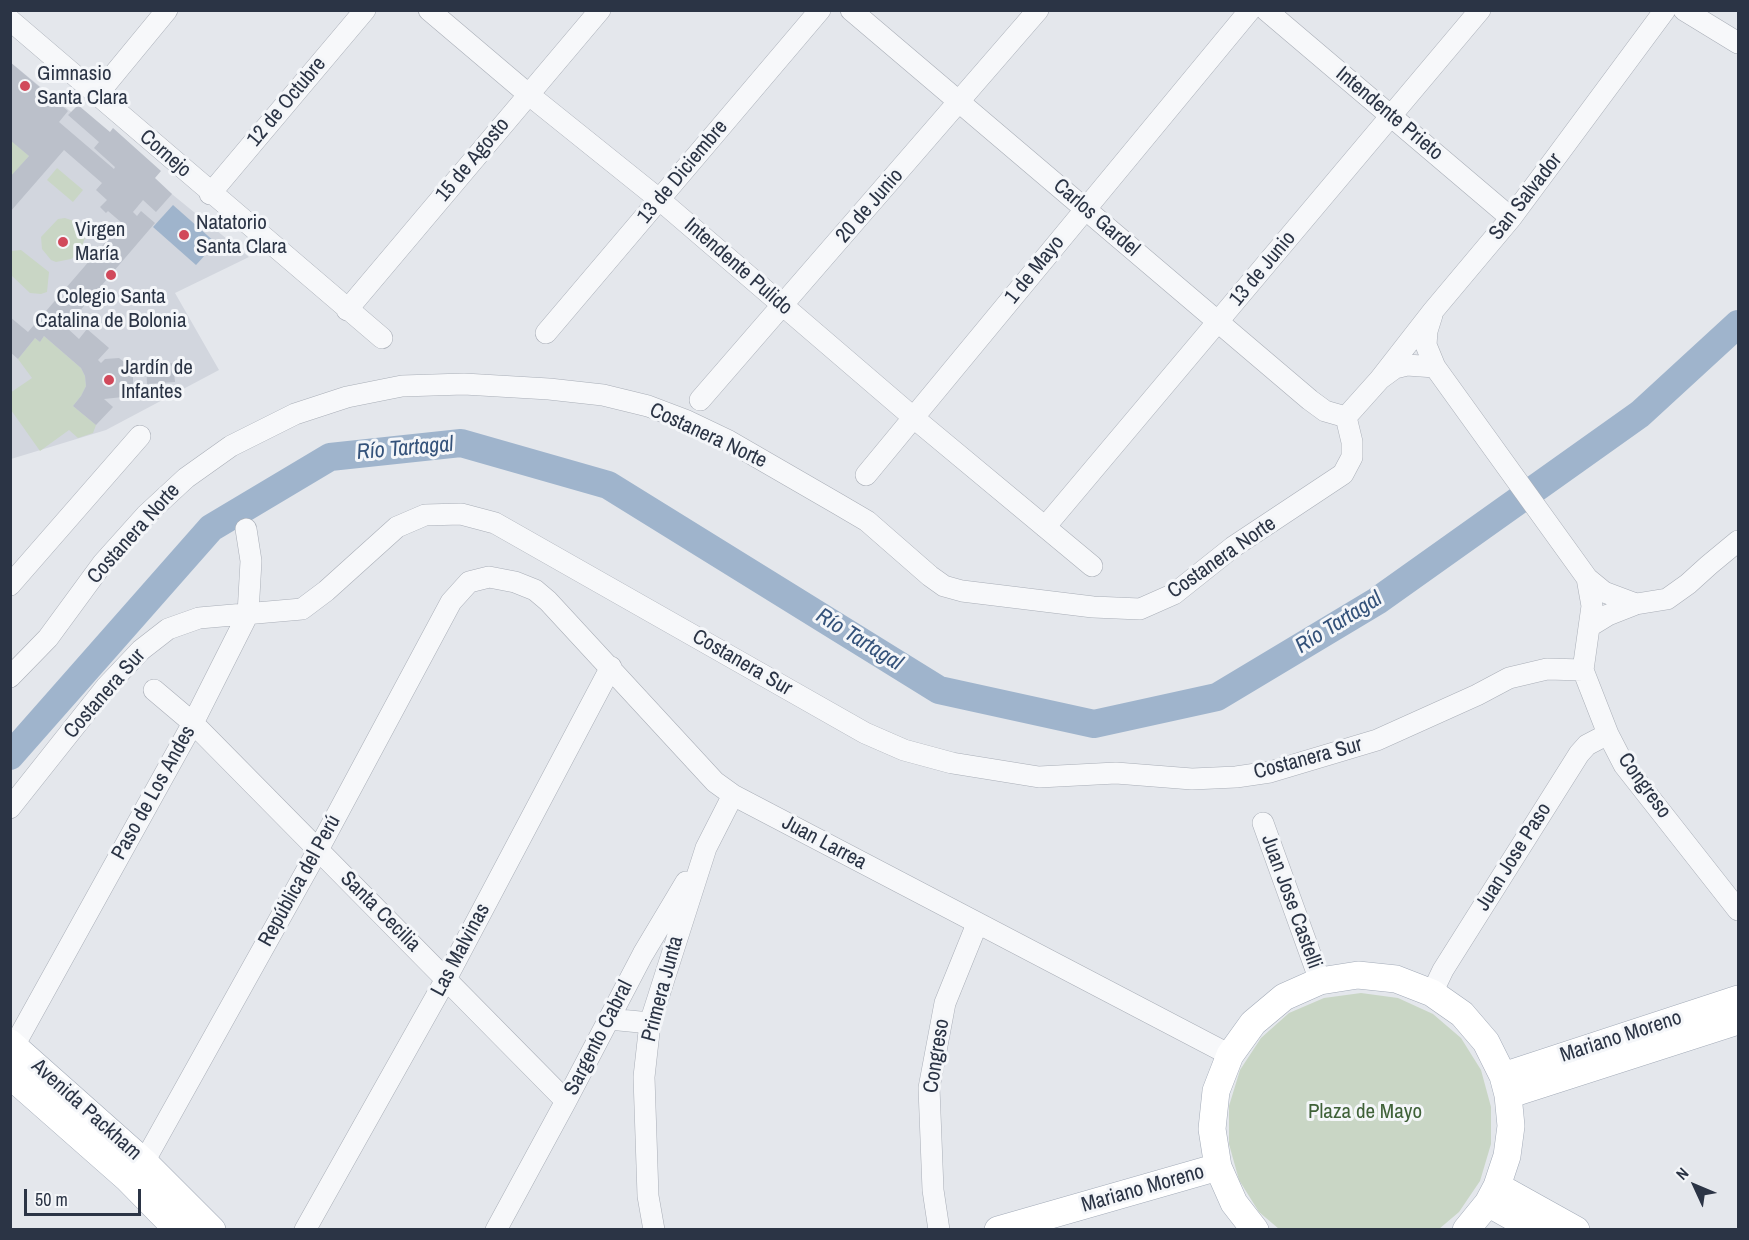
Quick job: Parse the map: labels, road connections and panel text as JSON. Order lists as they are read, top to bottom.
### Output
{
  "streets": {
    "main road": ["Mariano Moreno", "Avenida Packham"],
    "street": [
      "12 de Octubre",
      "Intendente Prieto",
      "Cornejo",
      "15 de Agosto",
      "13 de Diciembre",
      "San Salvador",
      "20 de Junio",
      "Carlos Gardel",
      "Intendente Pulido",
      "13 de Junio",
      "1 de Mayo",
      "Costanera Norte",
      "Costanera Sur",
      "Congreso",
      "Paso de Los Andes",
      "Juan Larrea",
      "Juan Jose Paso",
      "República del Perú",
      "Juan Jose Castelli",
      "Santa Cecilia",
      "Las Malvinas",
      "Primera Junta",
      "Sargento Cabral"
    ]
  },
  "crossings": [
    ["12 de Octubre", "Cornejo"],
    ["Intendente Prieto", "San Salvador"],
    ["Intendente Prieto", "13 de Junio"],
    ["Cornejo", "15 de Agosto"],
    ["15 de Agosto", "Intendente Pulido"],
    ["13 de Diciembre", "Intendente Pulido"],
    ["San Salvador", "Carlos Gardel"],
    ["San Salvador", "Costanera Norte"],
    ["20 de Junio", "Carlos Gardel"],
    ["20 de Junio", "Intendente Pulido"],
    ["Carlos Gardel", "13 de Junio"],
    ["Carlos Gardel", "1 de Mayo"],
    ["Carlos Gardel", "Costanera Norte"],
    ["Intendente Pulido", "13 de Junio"],
    ["Intendente Pulido", "1 de Mayo"],
    ["Costanera Sur", "Congreso"],
    ["Costanera Sur", "Paso de Los Andes"],
    ["Congreso", "Juan Larrea"],
    ["Congreso", "Juan Jose Paso"],
    ["Paso de Los Andes", "Santa Cecilia"],
    ["Paso de Los Andes", "Avenida Packham"],
    ["Juan Larrea", "República del Perú"],
    ["Juan Larrea", "Las Malvinas"],
    ["Juan Larrea", "Primera Junta"],
    ["República del Perú", "Santa Cecilia"],
    ["República del Perú", "Avenida Packham"],
    ["Santa Cecilia", "Las Malvinas"],
    ["Santa Cecilia", "Sargento Cabral"],
    ["Primera Junta", "Sargento Cabral"]
  ],
  "water": ["Río Tartagal"],
  "parks": ["Plaza de Mayo"],
  "places": [
    "Gimnasio Santa Clara",
    "Natatorio Santa Clara",
    "Virgen María",
    "Colegio Santa Catalina de Bolonia",
    "Jardín de Infantes"
  ],
  "scale_bar": "50 m",
  "north": "top left"
}
